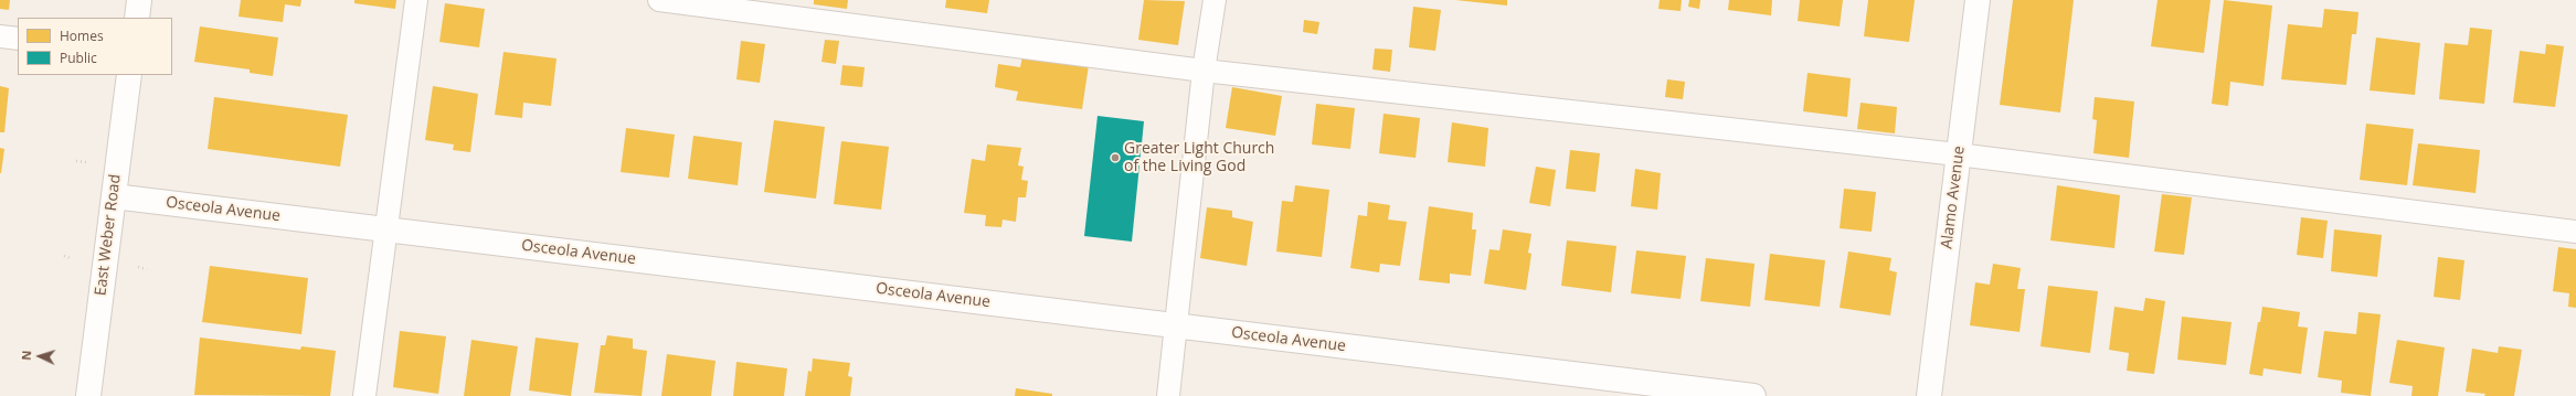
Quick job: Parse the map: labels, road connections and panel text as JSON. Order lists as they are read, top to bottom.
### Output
{
  "streets": {
    "street": ["Alamo Avenue", "Osceola Avenue", "East Weber Road"]
  },
  "crossings": [
    ["Osceola Avenue", "East Weber Road"]
  ],
  "places": ["Greater Light Church of the Living God"],
  "legend": ["Homes", "Public"],
  "north": "left"
}
